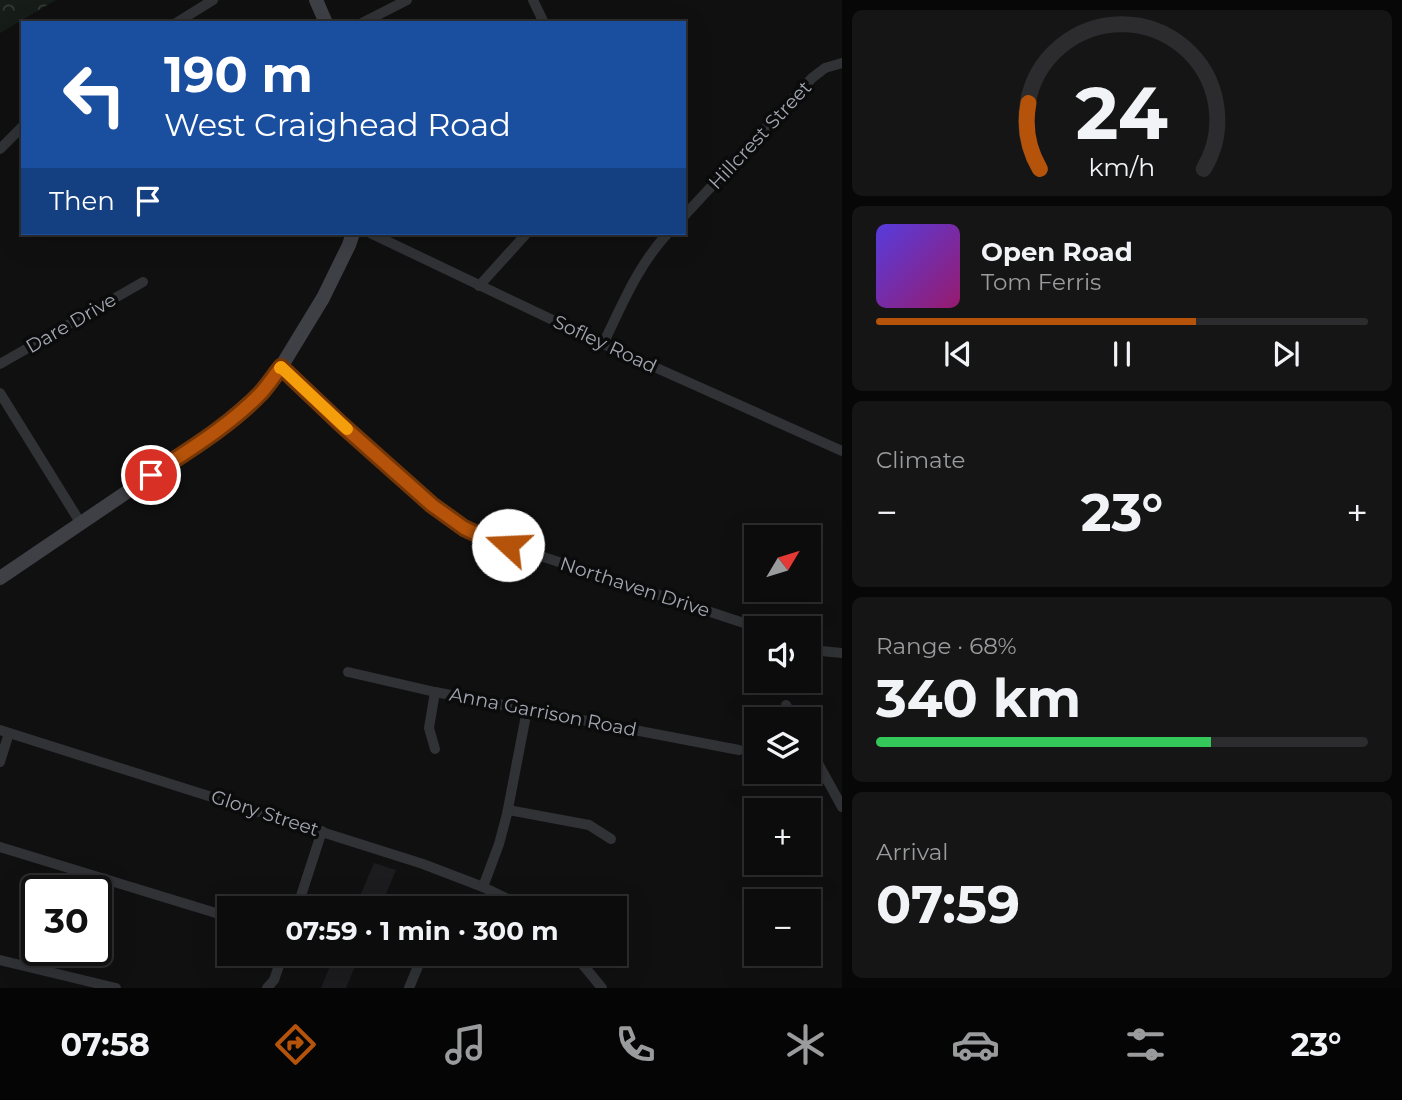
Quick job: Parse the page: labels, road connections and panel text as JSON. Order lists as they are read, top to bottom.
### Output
{
  "streets": {
    "street": [
      "Hillcrest Street",
      "Dare Drive",
      "Sofley Road",
      "Northaven Drive",
      "Anna Garrison Road",
      "Glory Street"
    ]
  },
  "north": "top right",
  "page": {
    "turn": ["190 m", "West Craighead Road"],
    "then": "Then",
    "song": ["Open Road", "Tom Ferris"],
    "tile": [
      "Climate",
      ["Range · 68%", "340 km"],
      ["Arrival", "07:59"]
    ],
    "heat": ["−", "23°", "+"],
    "map_buttons": ["+", "−"],
    "limit": "30",
    "trip": "07:59 · 1 min · 300 m",
    "tabs": ["07:58", "23°"],
    "gauge": ["24", "km/h"]
  }
}
